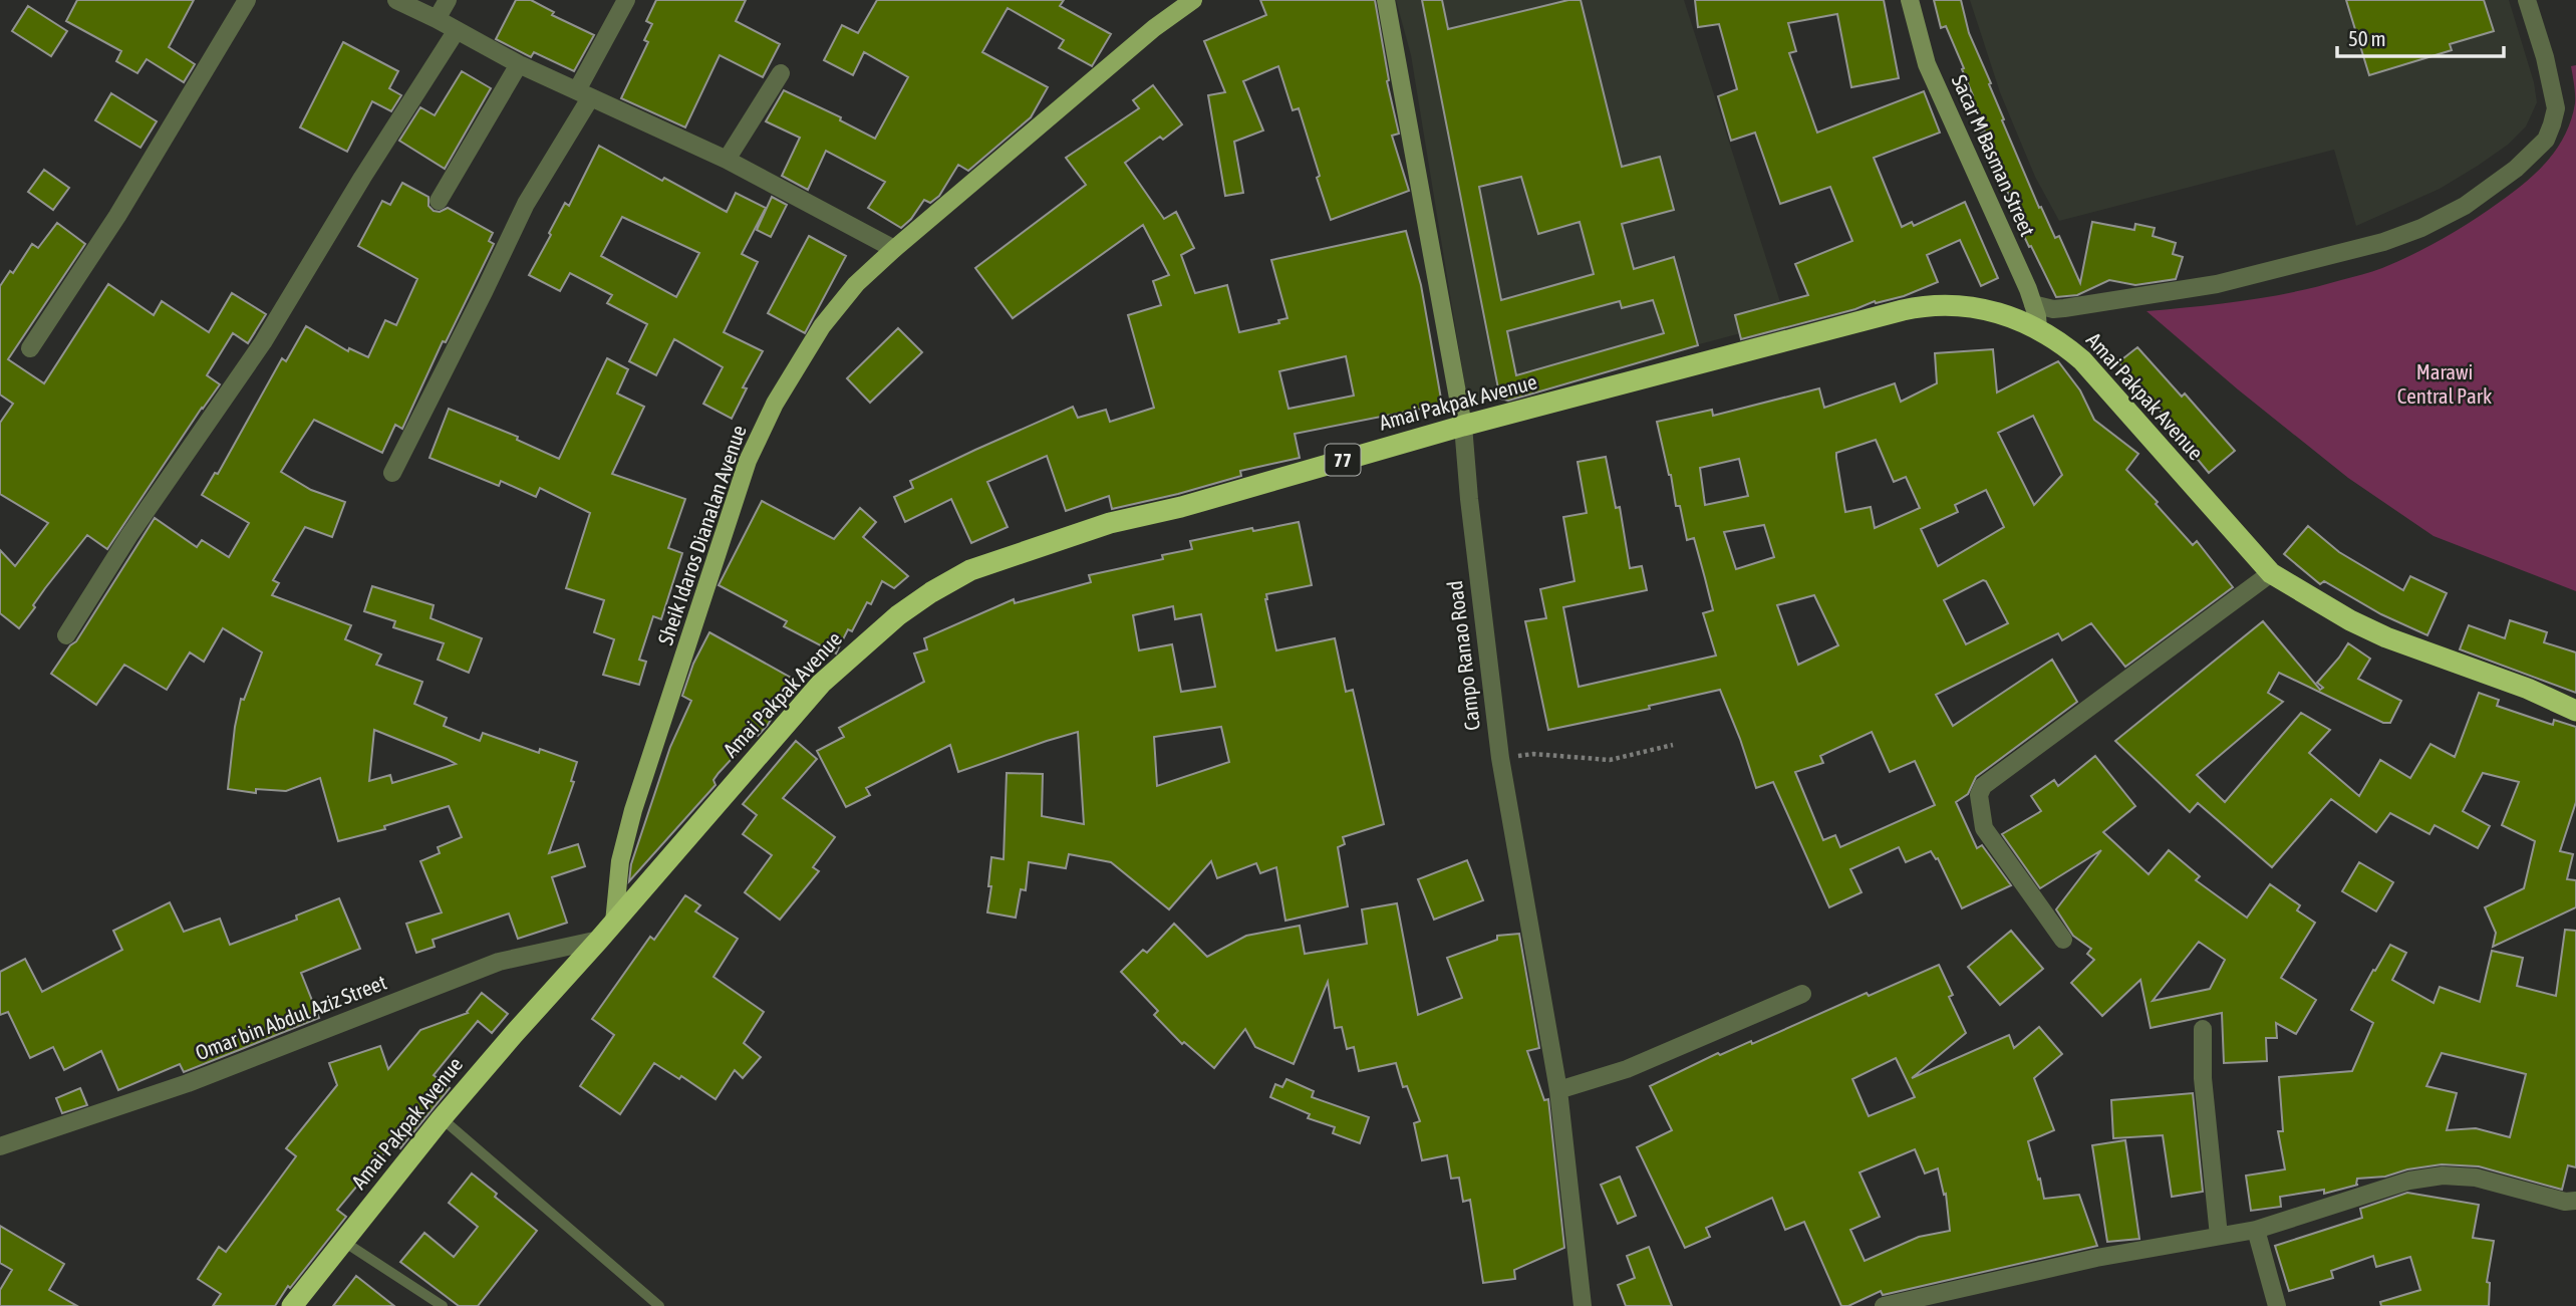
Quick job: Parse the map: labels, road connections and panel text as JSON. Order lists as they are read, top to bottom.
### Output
{
  "streets": {
    "highway": ["Amai Pakpak Avenue", "77"],
    "main road": ["Sacar M Basman Street", "Sheik Idaros Dianalan Avenue", "Campo Ranao Road"],
    "street": ["Omar bin Abdul Aziz Street"]
  },
  "crossings": [
    ["Sacar M Basman Street", "Amai Pakpak Avenue"],
    ["Amai Pakpak Avenue", "Sheik Idaros Dianalan Avenue"],
    ["Amai Pakpak Avenue", "Campo Ranao Road"],
    ["Amai Pakpak Avenue", "Omar bin Abdul Aziz Street"]
  ],
  "parks": ["Marawi Central Park"],
  "scale_bar": "50 m"
}
